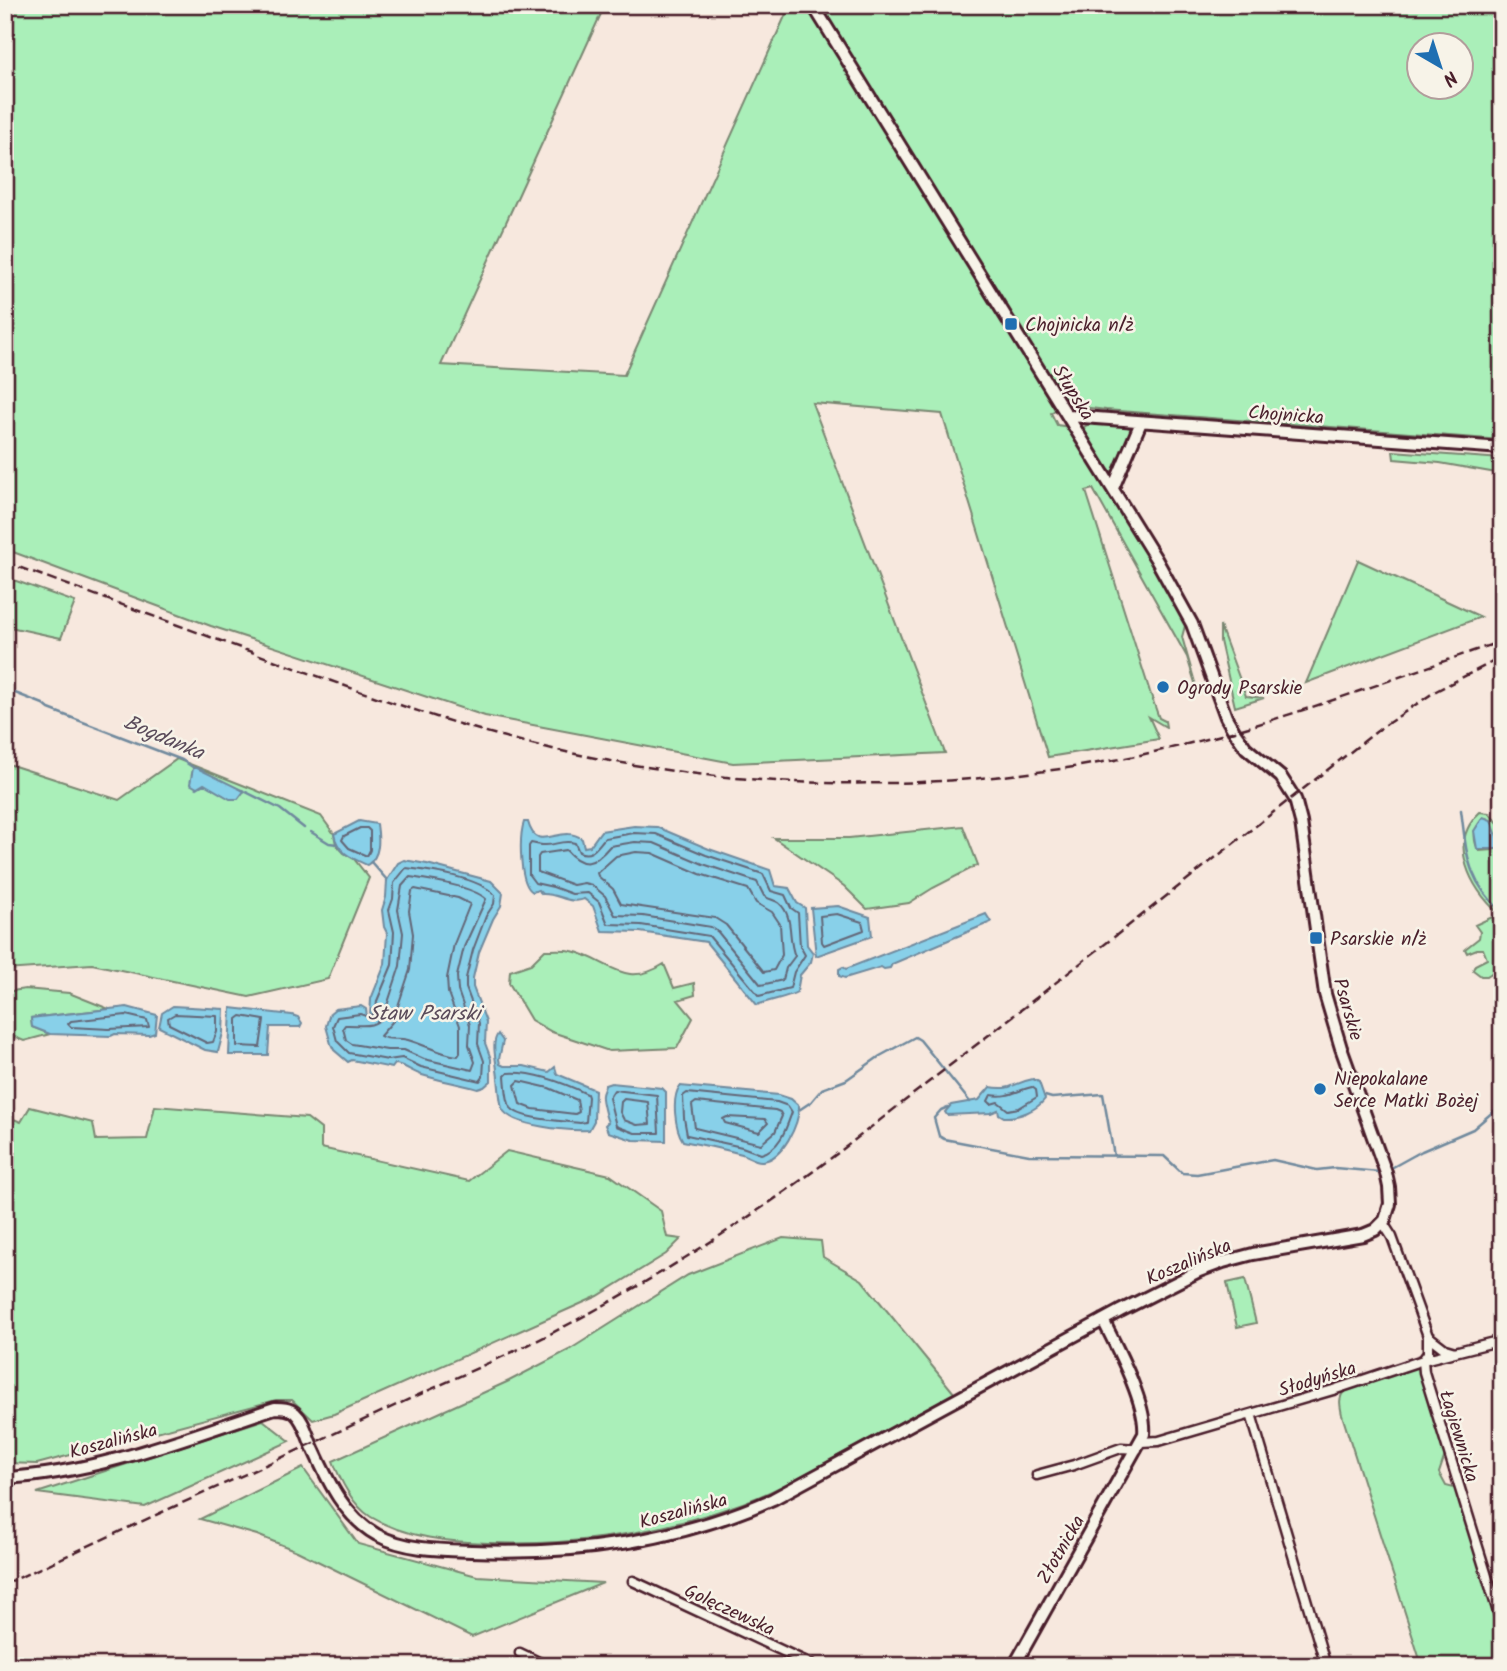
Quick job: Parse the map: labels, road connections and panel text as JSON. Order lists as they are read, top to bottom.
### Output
{
  "streets": {
    "street": [
      "Słupska",
      "Chojnicka",
      "Psarskie",
      "Koszalińska",
      "Słodyńska",
      "Łagiewnicka",
      "Złotnicka",
      "Golęczewska"
    ]
  },
  "crossings": [
    ["Słupska", "Chojnicka"],
    ["Słupska", "Psarskie"],
    ["Psarskie", "Koszalińska"],
    ["Koszalińska", "Złotnicka"],
    ["Słodyńska", "Łagiewnicka"],
    ["Słodyńska", "Złotnicka"]
  ],
  "water": ["Bogdanka", "Staw Psarski"],
  "places": {
    "transit": ["Chojnicka n/ż", "Psarskie n/ż"],
    "other": ["Ogrody Psarskie", "Niepokalane Serce Matki Bożej"]
  },
  "north": "bottom right"
}
